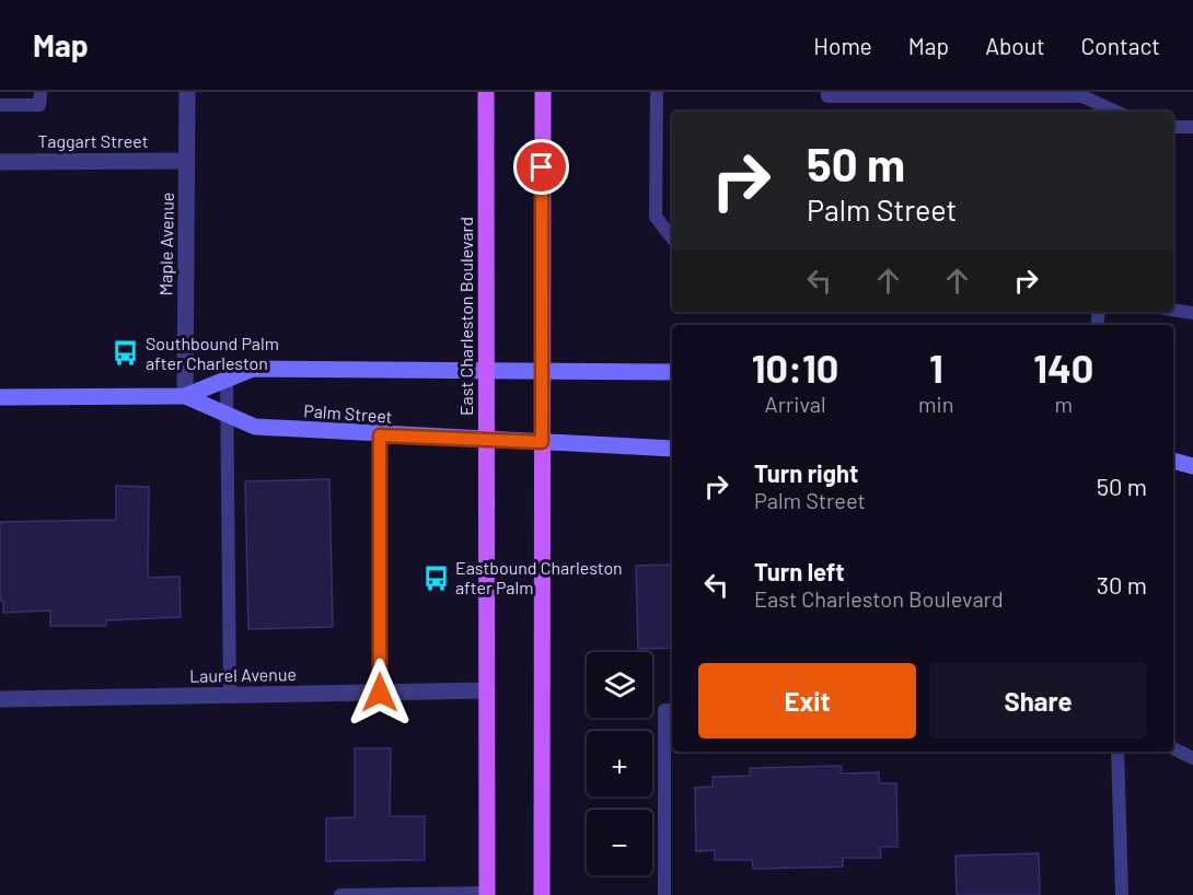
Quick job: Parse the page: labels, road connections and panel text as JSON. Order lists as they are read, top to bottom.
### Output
{
  "streets": {
    "main road": ["East Charleston Boulevard", "Palm Street"],
    "street": ["Taggart Street", "Maple Avenue", "Laurel Avenue"]
  },
  "crossings": [
    ["Taggart Street", "Maple Avenue"],
    ["Maple Avenue", "Palm Street"],
    ["East Charleston Boulevard", "Palm Street"],
    ["East Charleston Boulevard", "Laurel Avenue"]
  ],
  "places": {
    "bus stop": ["Southbound Palm after Charleston", "Eastbound Charleston after Palm"]
  },
  "page": {
    "header": "Map",
    "nav": [
      "Home",
      "Map",
      "About",
      "Contact"
    ],
    "turn": ["50 m", "Palm Street"],
    "eta": [
      "10:10",
      "Arrival",
      "1",
      "min",
      "140",
      "m"
    ],
    "list": [
      {
        "name": "Turn right",
        "note": "Palm Street",
        "value": "50 m"
      },
      {
        "name": "Turn left",
        "note": "East Charleston Boulevard",
        "value": "30 m"
      }
    ],
    "buttons": ["Exit", "Share"],
    "map_buttons": ["+", "−"]
  }
}
